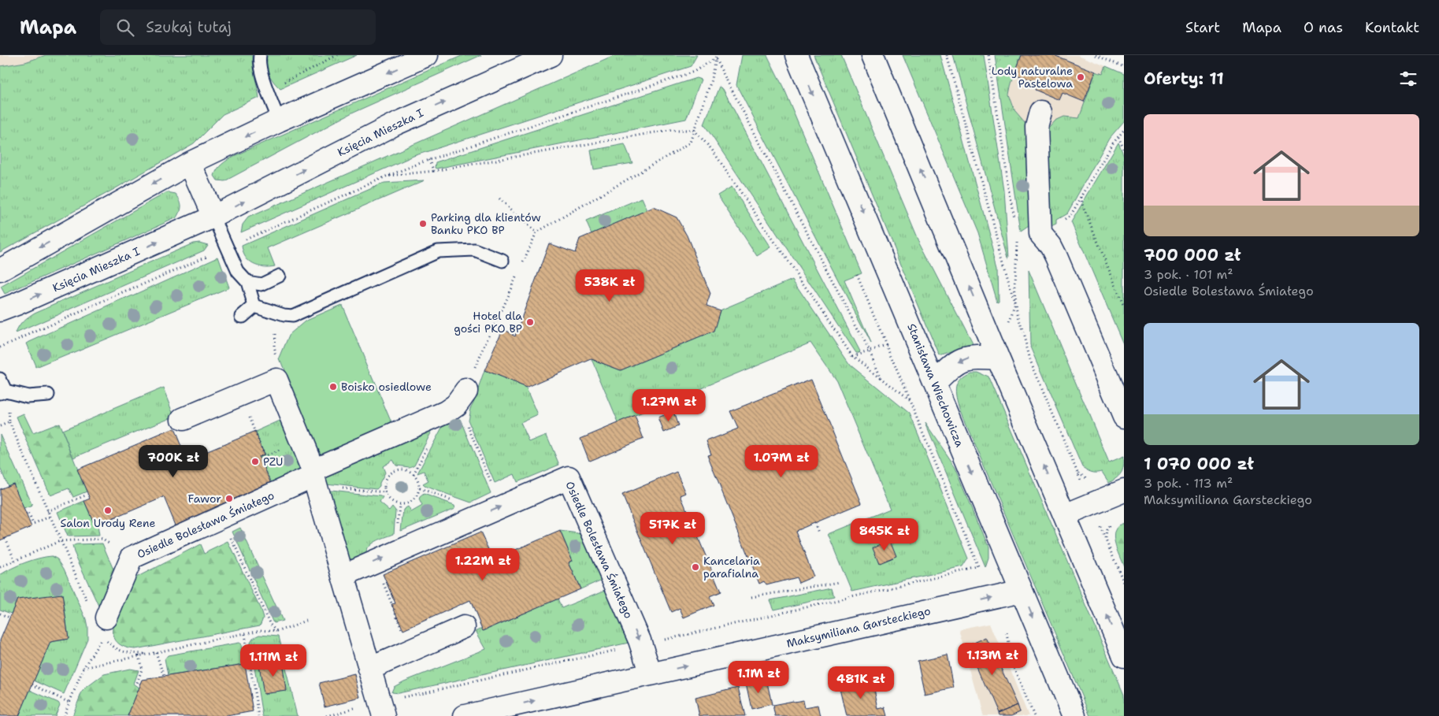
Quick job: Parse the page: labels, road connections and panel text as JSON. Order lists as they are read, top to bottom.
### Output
{
  "streets": {
    "street": [
      "Księcia Mieszka I",
      "Stanisława Wiechowicza",
      "Osiedle Bolesława Śmiałego",
      "Maksymiliana Garsteckiego"
    ]
  },
  "crossings": [
    ["Stanisława Wiechowicza", "Maksymiliana Garsteckiego"],
    ["Osiedle Bolesława Śmiałego", "Maksymiliana Garsteckiego"]
  ],
  "one_way": ["Maksymiliana Garsteckiego"],
  "places": [
    "Lody naturalne Pastelowa",
    "Parking dla klientów Banku PKO BP",
    "Hotel dla gości PKO BP",
    "Boisko osiedlowe",
    "PZU",
    "Fawor",
    "Salon Urody Rene",
    "Kancelaria parafialna"
  ],
  "page": {
    "header": "Mapa",
    "search": "Szukaj tutaj",
    "nav": [
      "Start",
      "Mapa",
      "O nas",
      "Kontakt"
    ],
    "heading": "Oferty: 11",
    "list": [
      {
        "name": "700 000 zł",
        "note": "3 pok. · 101 m² · Osiedle Bolesława Śmiałego"
      },
      {
        "name": "1 070 000 zł",
        "note": "3 pok. · 113 m² · Maksymiliana Garsteckiego"
      }
    ],
    "price": [
      "538K zł",
      "1.27M zł",
      "700K zł",
      "1.07M zł",
      "517K zł",
      "845K zł",
      "1.22M zł",
      "1.13M zł",
      "1.11M zł",
      "1.1M zł",
      "481K zł"
    ]
  }
}
